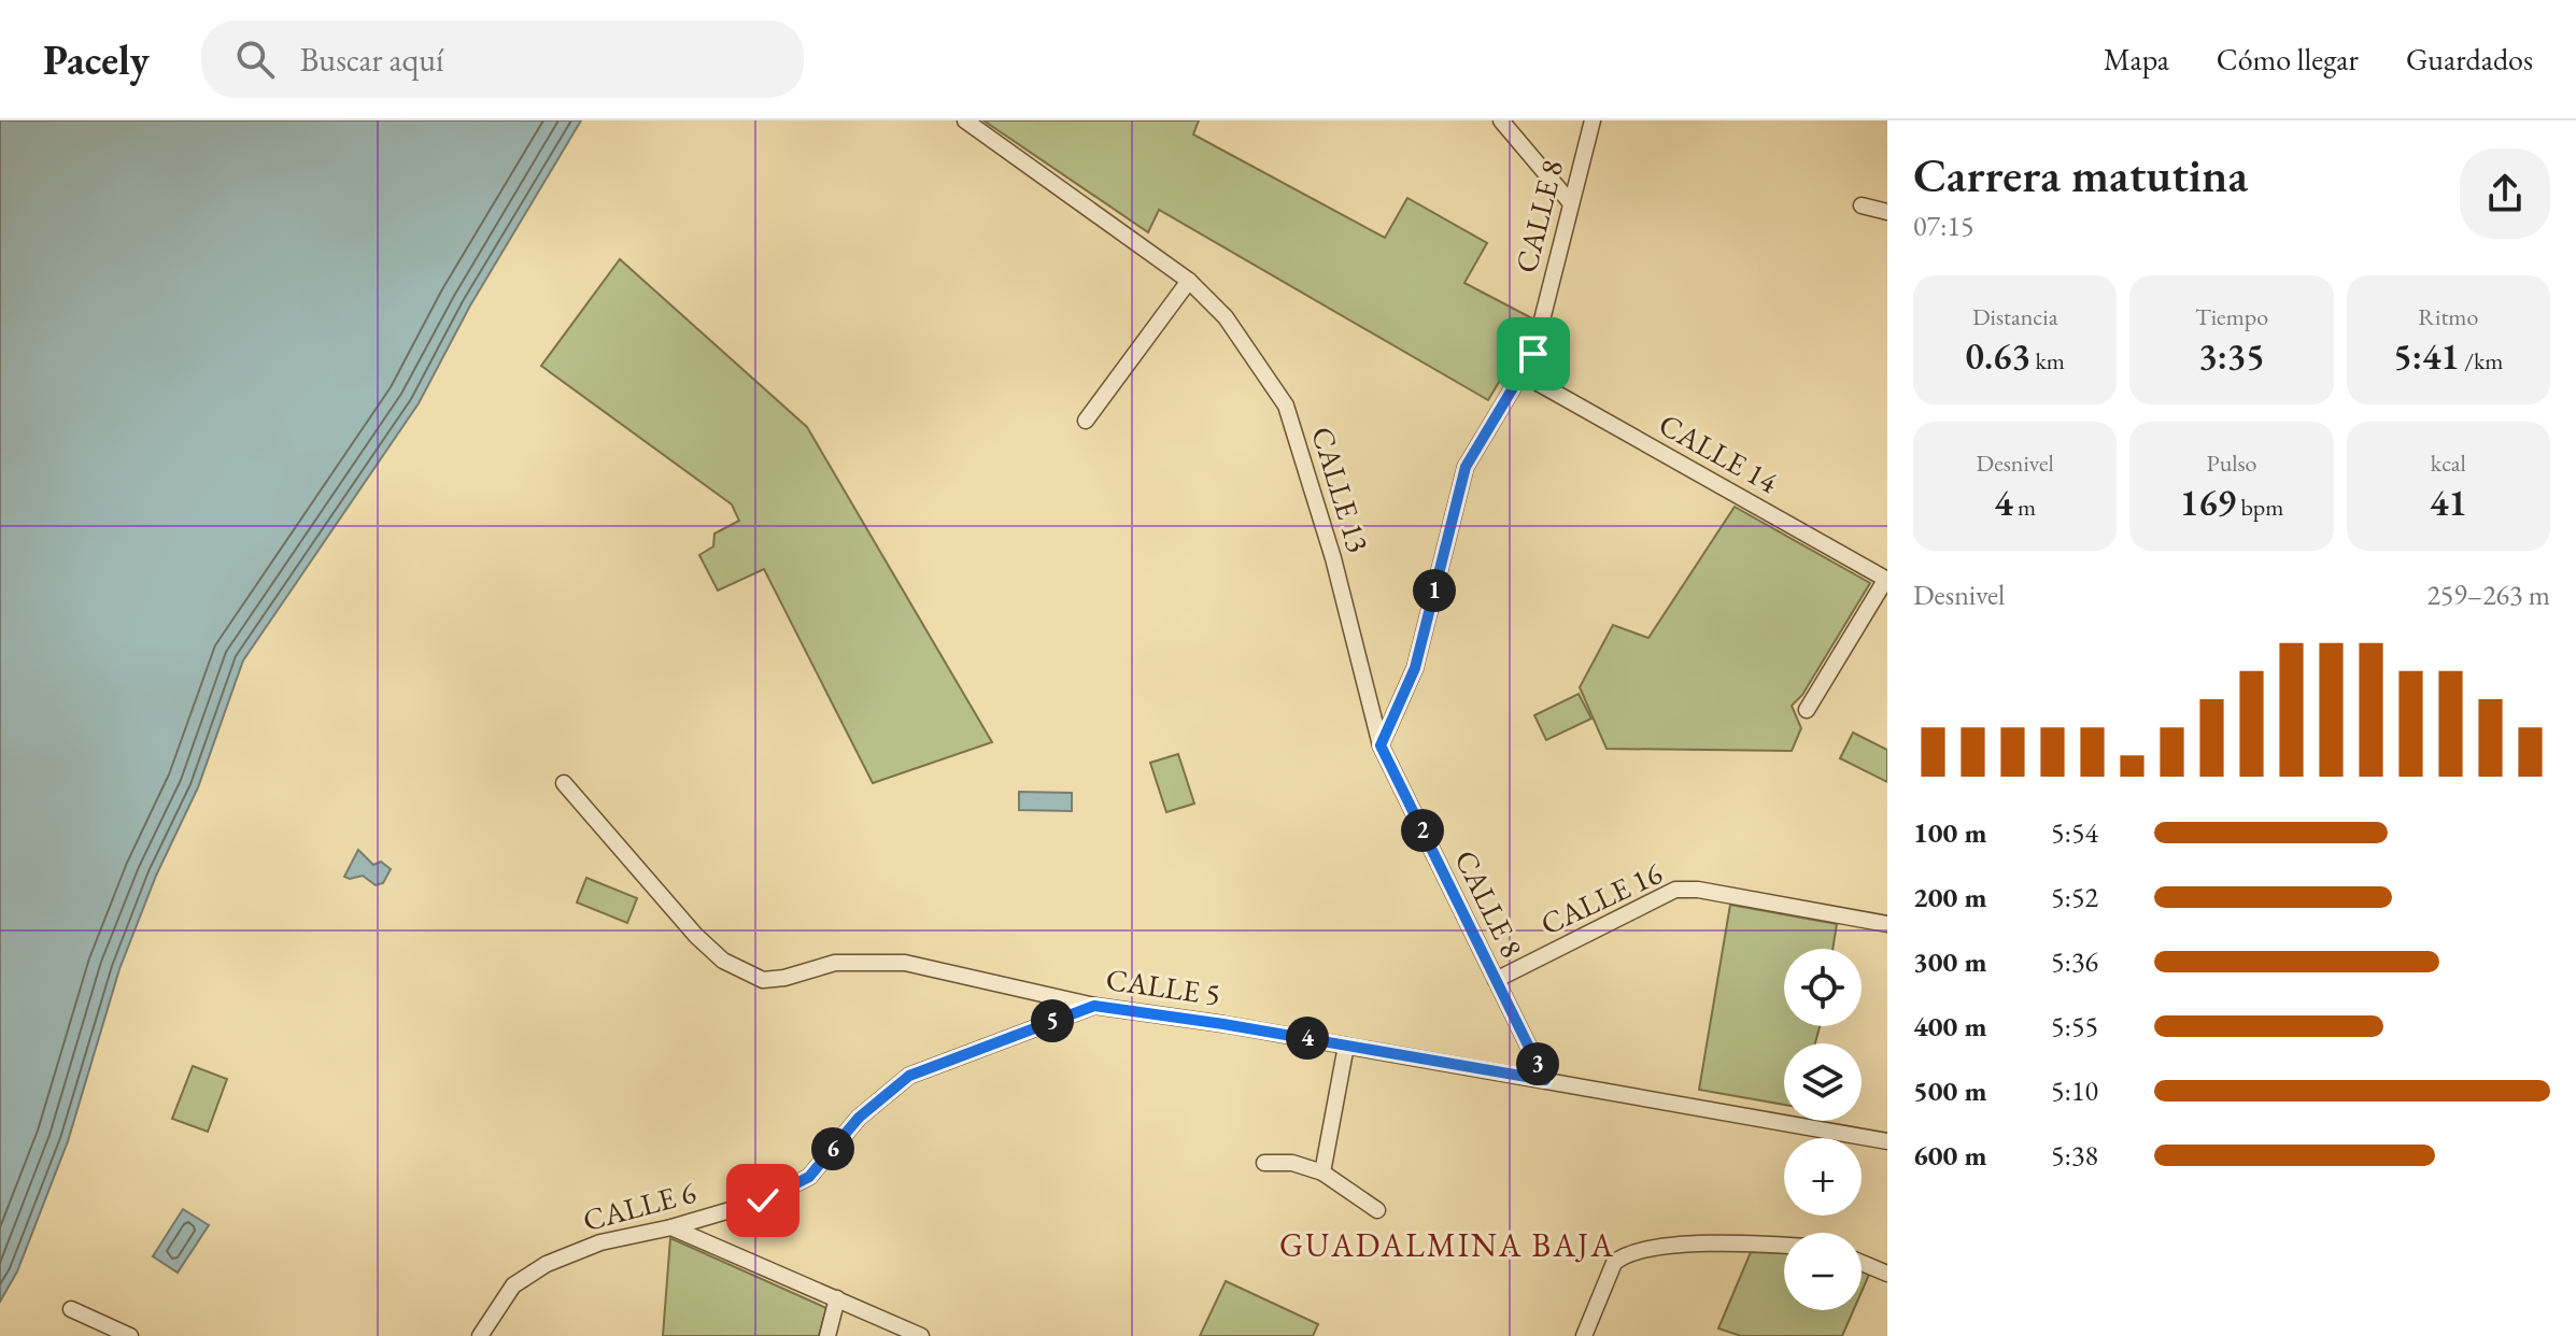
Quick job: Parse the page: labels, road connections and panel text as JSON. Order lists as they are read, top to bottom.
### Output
{
  "streets": {
    "street": [
      "CALLE 8",
      "CALLE 14",
      "CALLE 13",
      "CALLE 16",
      "CALLE 5",
      "CALLE 6"
    ]
  },
  "crossings": [
    ["CALLE 8", "CALLE 14"],
    ["CALLE 8", "CALLE 13"],
    ["CALLE 8", "CALLE 16"],
    ["CALLE 8", "CALLE 5"],
    ["CALLE 5", "CALLE 6"]
  ],
  "districts": ["GUADALMINA BAJA"],
  "page": {
    "header": "Pacely",
    "search": "Buscar aquí",
    "nav": ["Mapa", "Cómo llegar", "Guardados"],
    "heading": ["Carrera matutina", "07:15"],
    "stats": [
      ["Distancia", "0.63 km"],
      ["Tiempo", "3:35"],
      ["Ritmo", "5:41 /km"],
      ["Desnivel", "4 m"],
      ["Pulso", "169 bpm"],
      ["kcal", "41"]
    ],
    "chart": ["Desnivel", "259–263 m"],
    "pins": [
      "1",
      "2",
      "5",
      "4",
      "3",
      "6"
    ],
    "list": [
      {
        "name": "100 m",
        "note": "5:54"
      },
      {
        "name": "200 m",
        "note": "5:52"
      },
      {
        "name": "300 m",
        "note": "5:36"
      },
      {
        "name": "400 m",
        "note": "5:55"
      },
      {
        "name": "500 m",
        "note": "5:10"
      },
      {
        "name": "600 m",
        "note": "5:38"
      }
    ],
    "map_buttons": ["+", "−"]
  }
}
